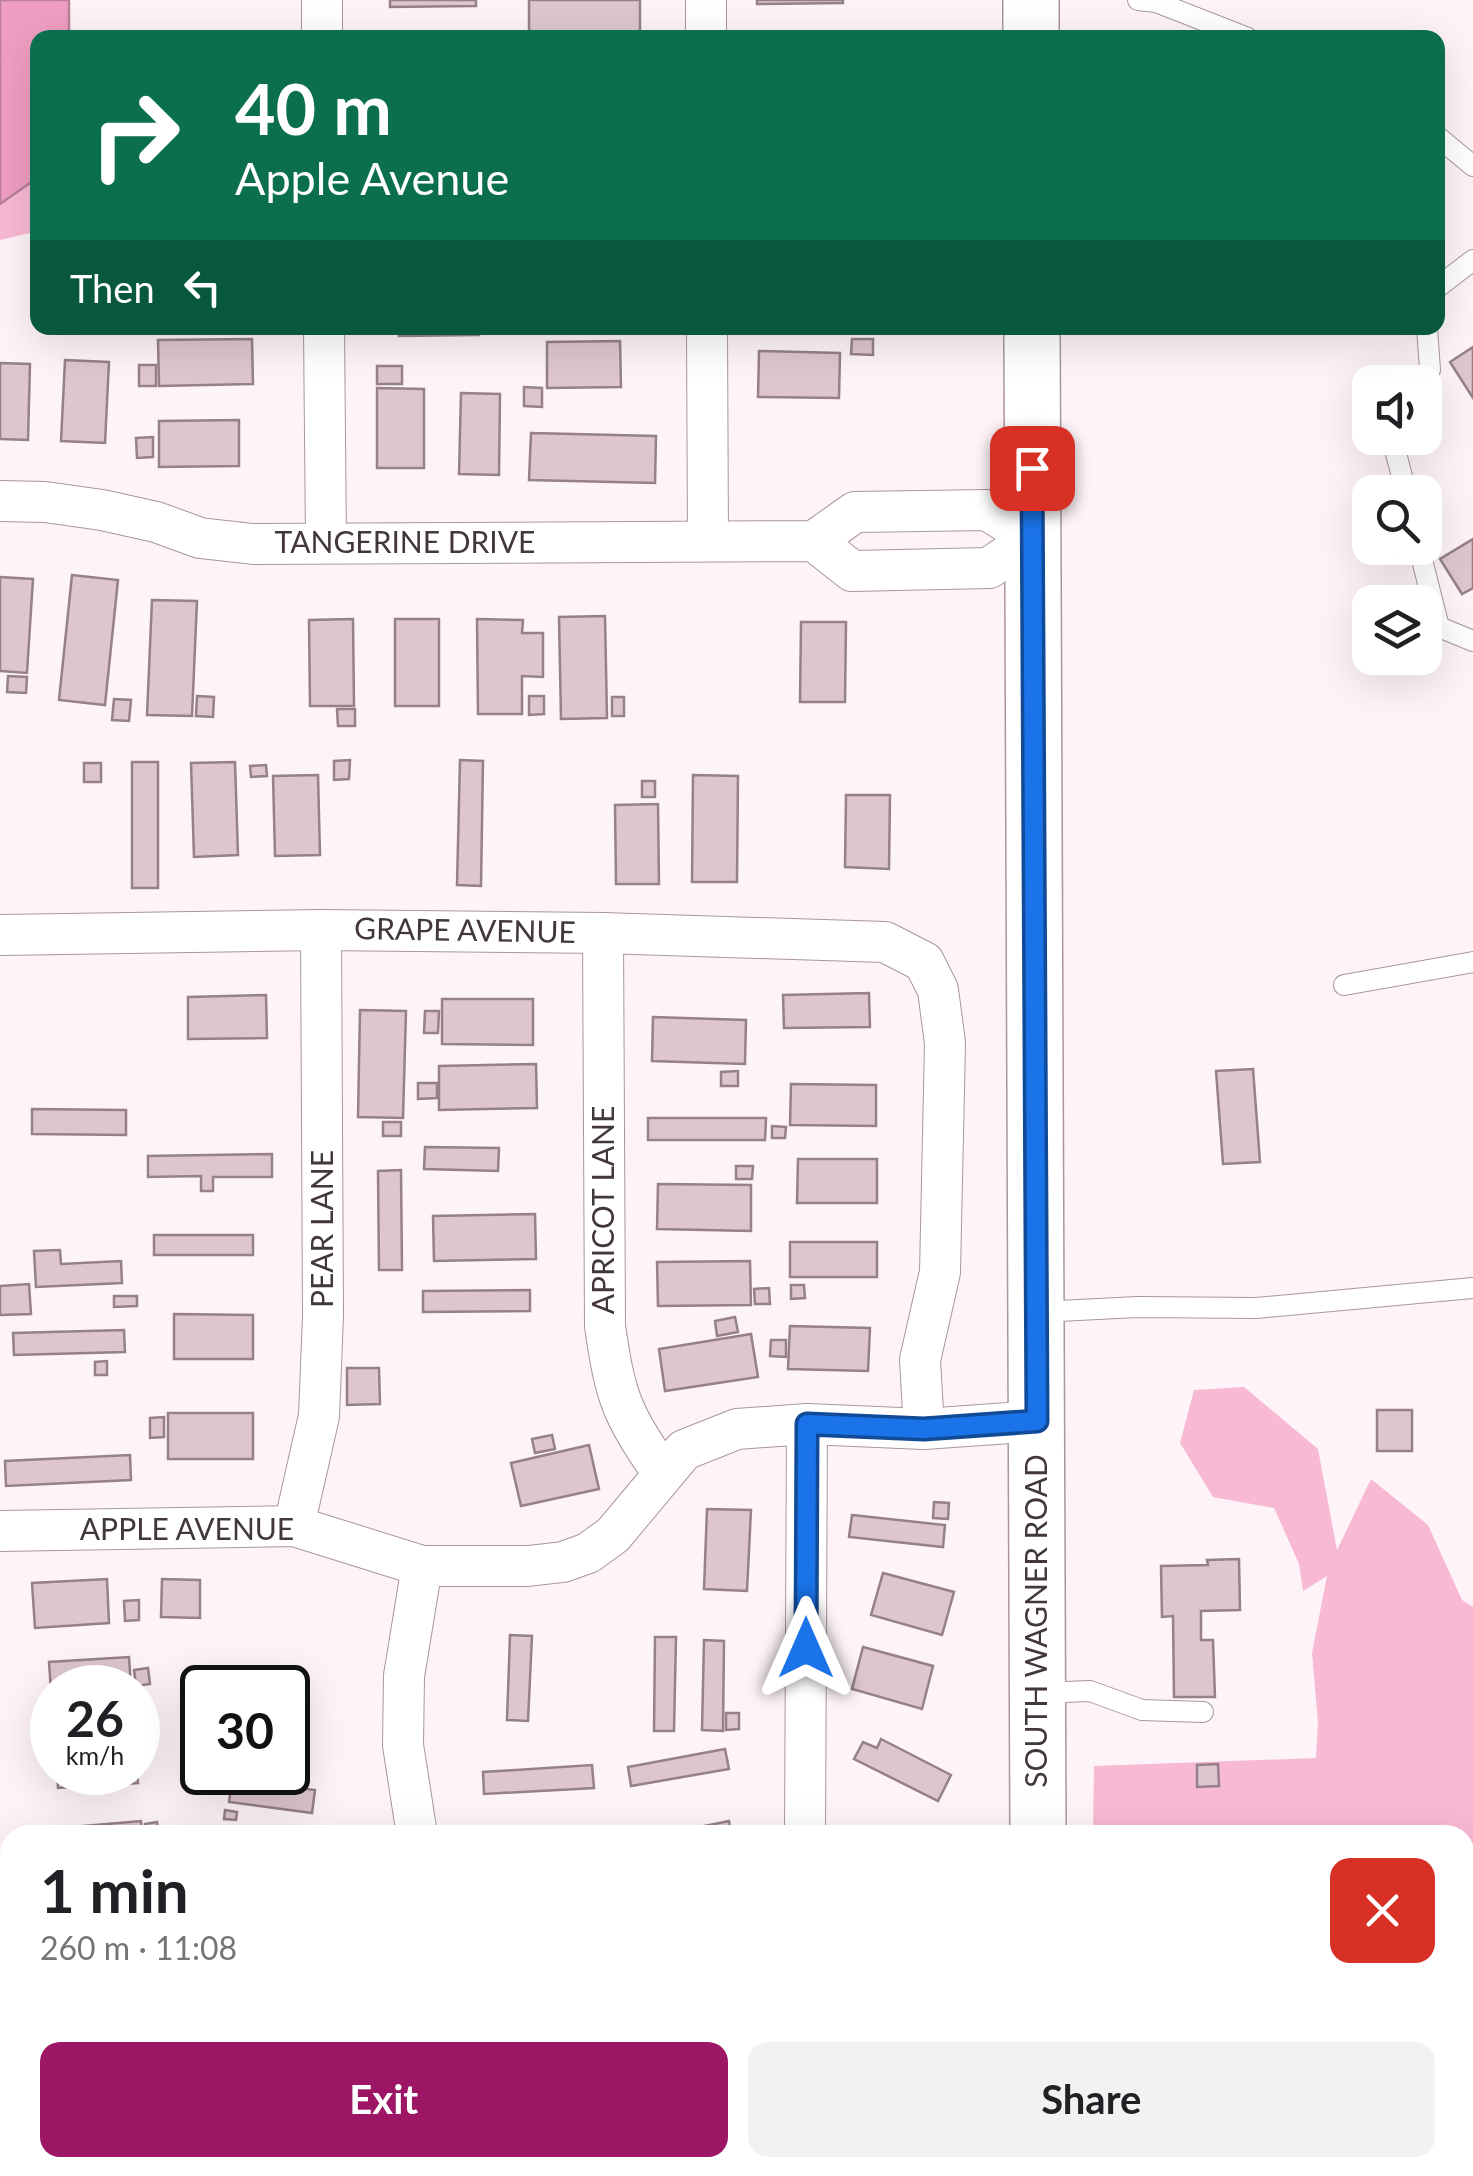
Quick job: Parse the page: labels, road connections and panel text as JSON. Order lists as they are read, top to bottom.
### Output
{
  "streets": {
    "main road": ["SOUTH WAGNER ROAD"],
    "street": [
      "TANGERINE DRIVE",
      "GRAPE AVENUE",
      "APRICOT LANE",
      "PEAR LANE",
      "APPLE AVENUE"
    ]
  },
  "crossings": [
    ["GRAPE AVENUE", "APRICOT LANE"],
    ["GRAPE AVENUE", "PEAR LANE"],
    ["GRAPE AVENUE", "APPLE AVENUE"],
    ["APRICOT LANE", "APPLE AVENUE"],
    ["PEAR LANE", "APPLE AVENUE"],
    ["APPLE AVENUE", "SOUTH WAGNER ROAD"]
  ],
  "page": {
    "turn": ["40 m", "Apple Avenue"],
    "then": "Then",
    "speed": "26 km/h",
    "limit": "30",
    "heading": ["1 min", "260 m · 11:08"],
    "buttons": ["Exit", "Share"]
  }
}
